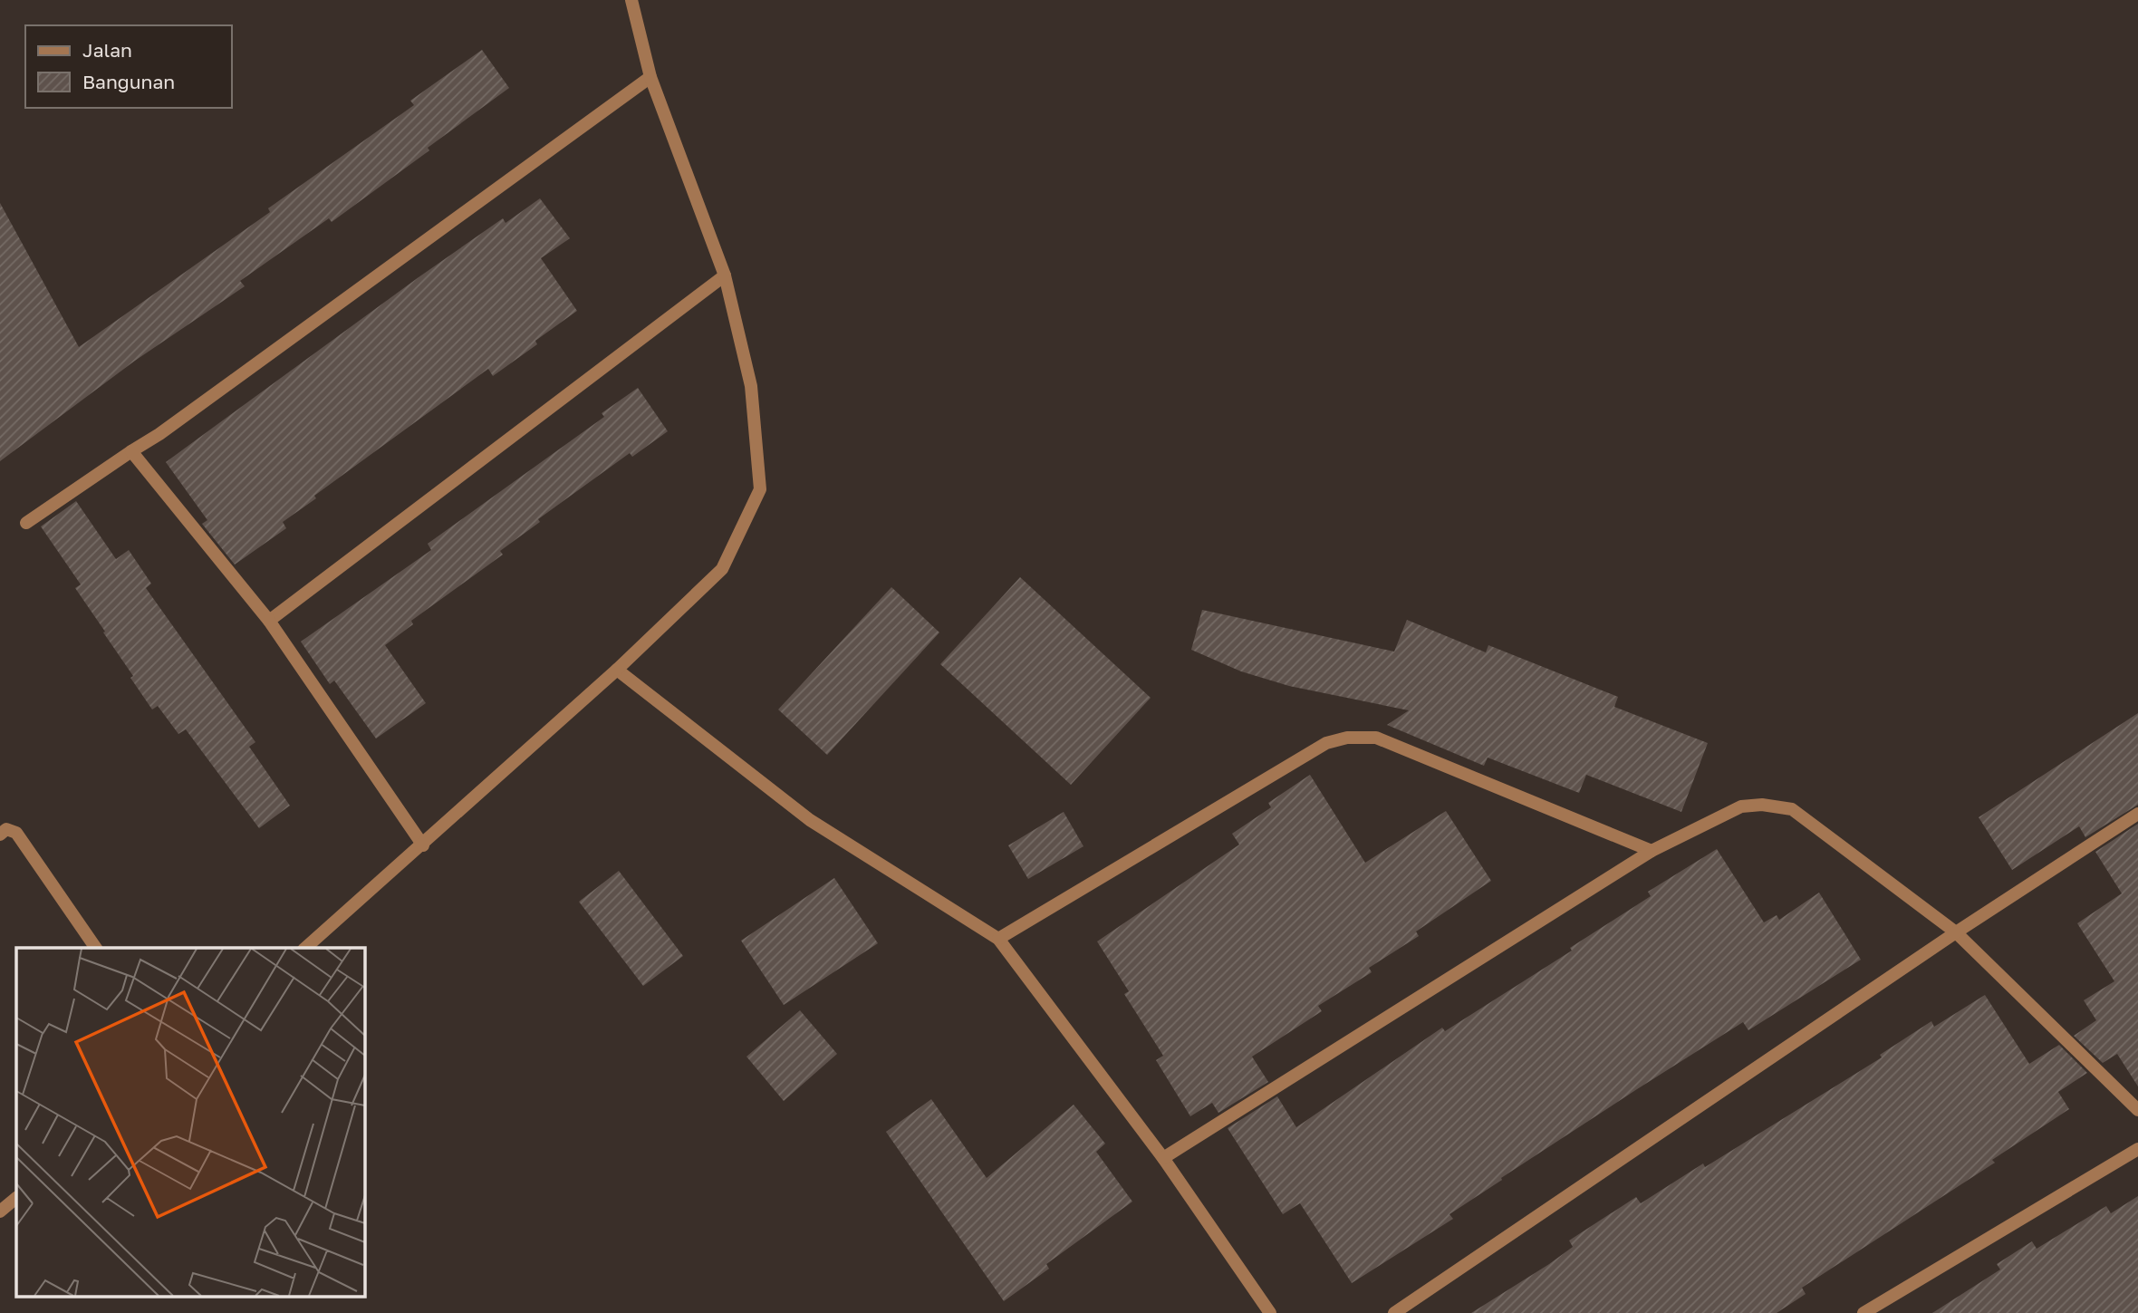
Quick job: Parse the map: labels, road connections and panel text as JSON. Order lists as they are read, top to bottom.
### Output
{
  "legend": ["Jalan", "Bangunan"]
}
